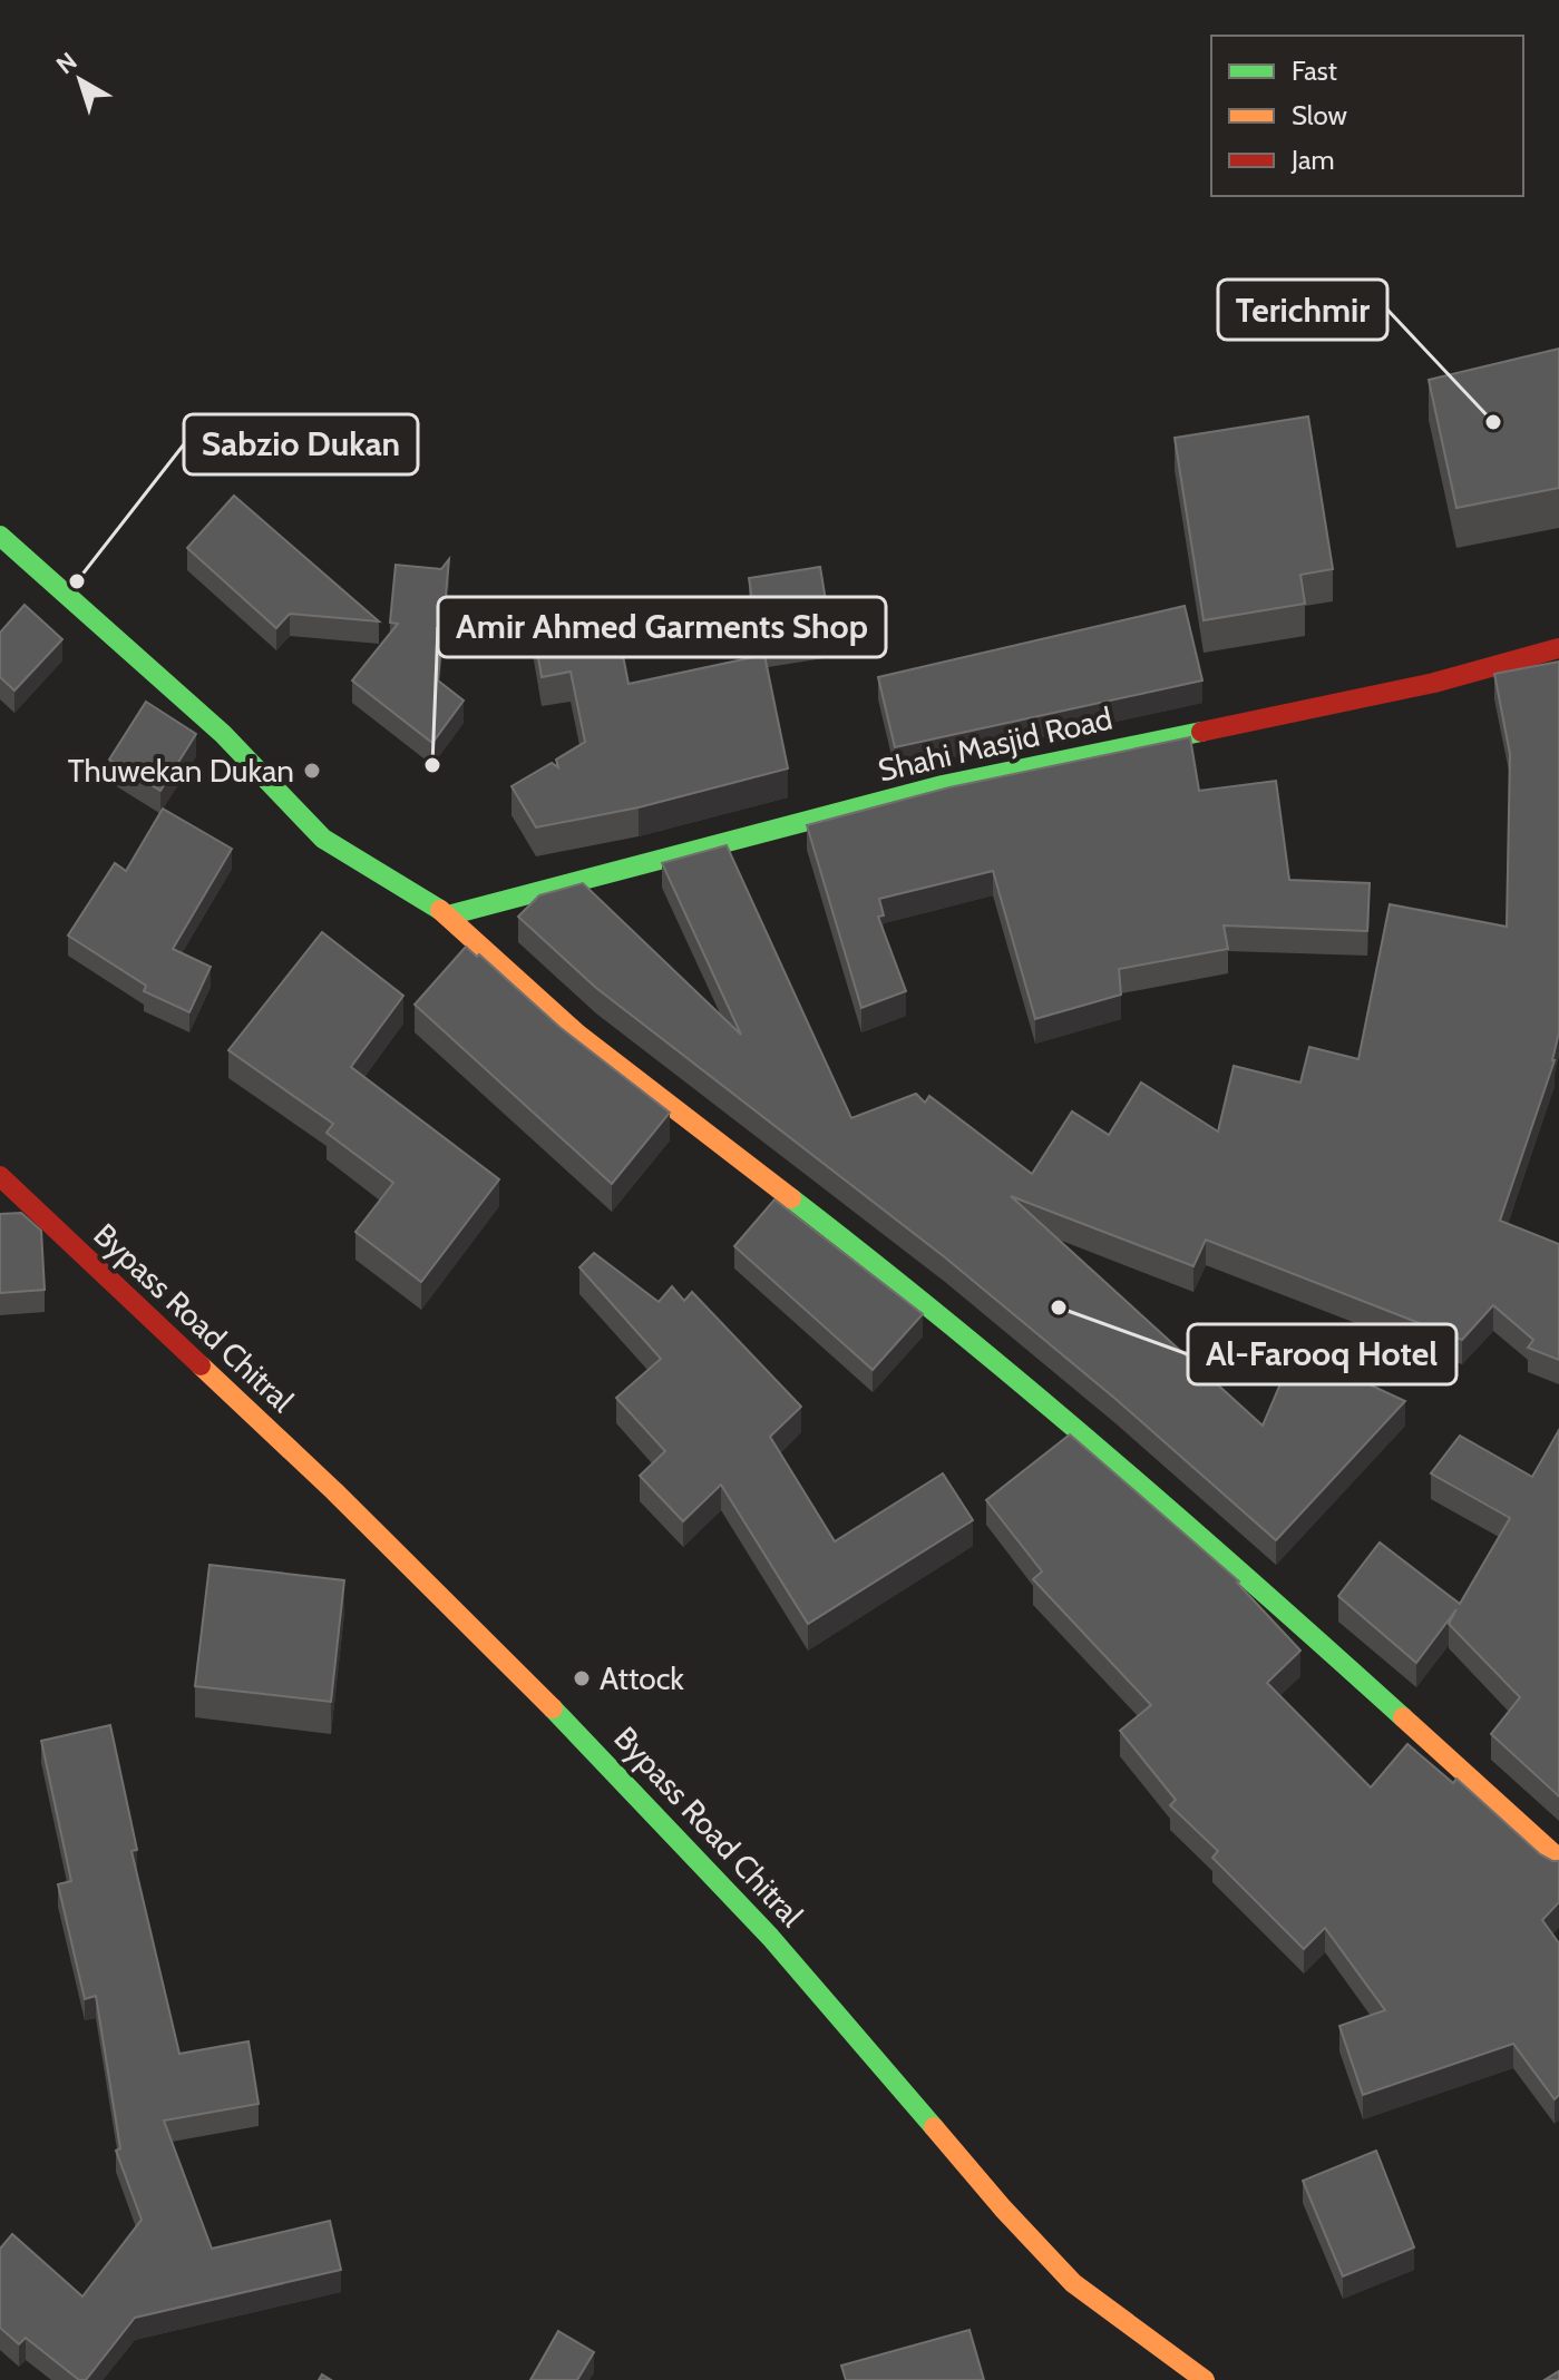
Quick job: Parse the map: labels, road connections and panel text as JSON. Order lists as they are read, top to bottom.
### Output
{
  "streets": {
    "street": ["Shahi Masjid Road", "Bypass Road Chitral"]
  },
  "places": [
    "Terichmir",
    "Sabzio Dukan",
    "Amir Ahmed Garments Shop",
    "Thuwekan Dukan",
    "Al-Farooq Hotel",
    "Attock"
  ],
  "legend": ["Fast", "Slow", "Jam"],
  "north": "top left"
}
